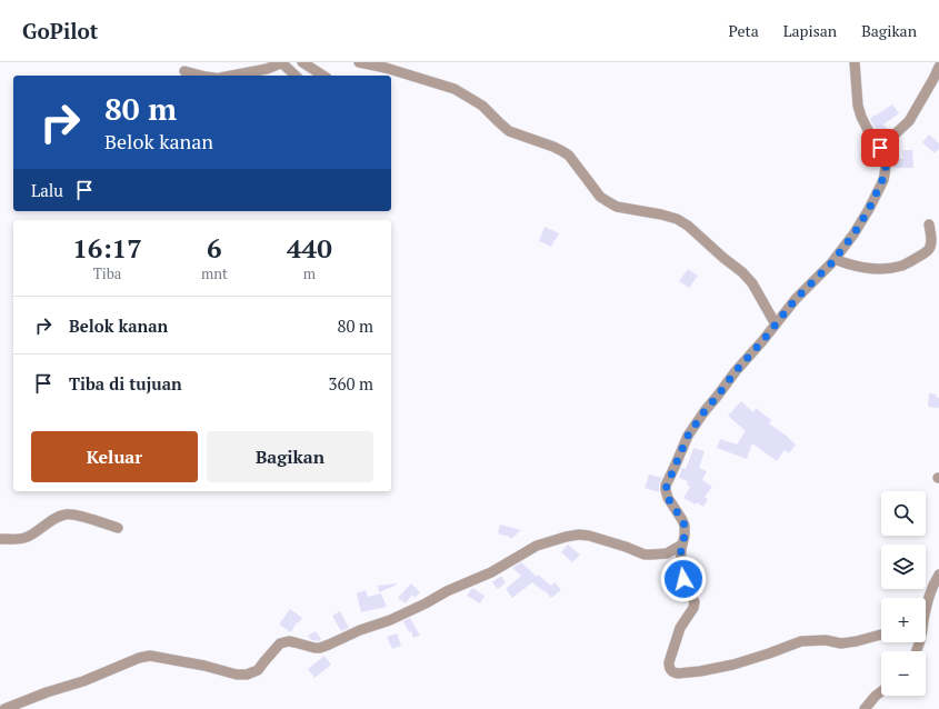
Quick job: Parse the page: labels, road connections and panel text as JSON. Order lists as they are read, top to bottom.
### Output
{
  "page": {
    "header": "GoPilot",
    "nav": ["Peta", "Lapisan", "Bagikan"],
    "turn": ["80 m", "Belok kanan"],
    "then": "Lalu",
    "eta": [
      "16:17",
      "Tiba",
      "6",
      "mnt",
      "440",
      "m"
    ],
    "list": [
      {
        "name": "Belok kanan",
        "value": "80 m"
      },
      {
        "name": "Tiba di tujuan",
        "value": "360 m"
      }
    ],
    "buttons": ["Keluar", "Bagikan"],
    "map_buttons": ["+", "−"]
  }
}
